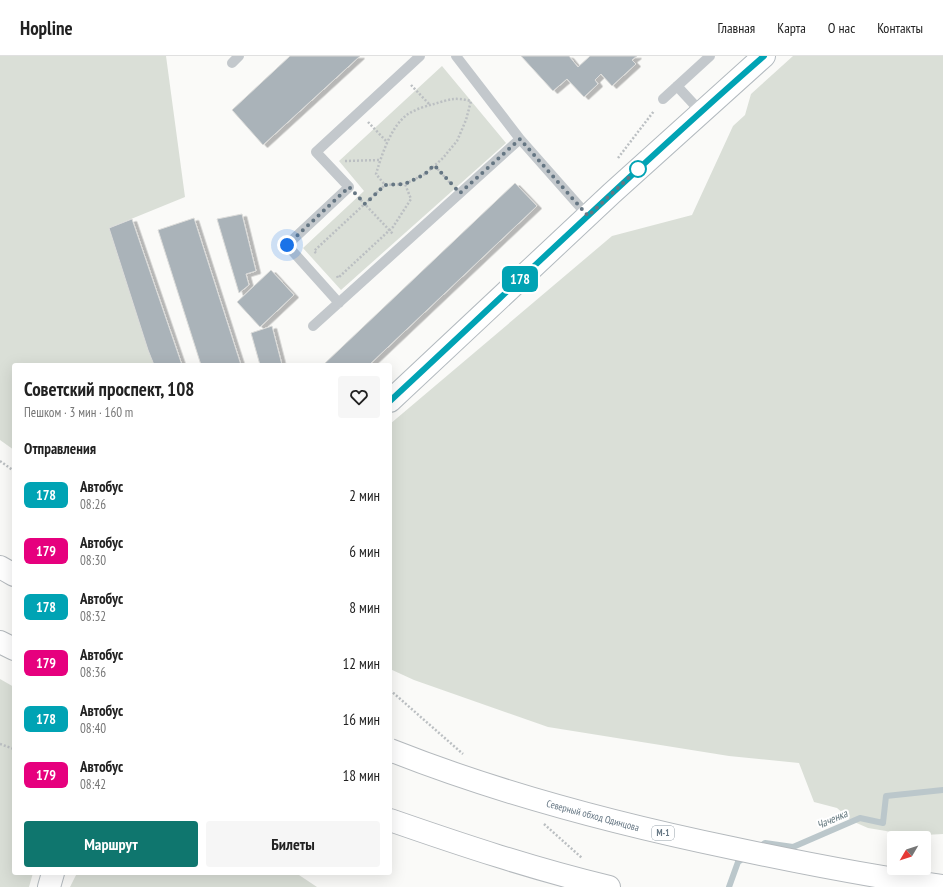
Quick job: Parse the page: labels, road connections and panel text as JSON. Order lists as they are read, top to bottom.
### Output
{
  "streets": {
    "main road": ["Северный обход Одинцова", "М-1"]
  },
  "water": ["Чаченка"],
  "lines": ["bus line 178"],
  "north": "bottom left",
  "page": {
    "header": "Hopline",
    "nav": [
      "Главная",
      "Карта",
      "О нас",
      "Контакты"
    ],
    "on_map": "178",
    "heading": [
      ["Советский проспект, 108", "Пешком · 3 мин · 160 m"],
      "Отправления"
    ],
    "list": [
      {
        "mark": "178",
        "name": "Автобус",
        "note": "08:26",
        "value": "2 мин"
      },
      {
        "mark": "179",
        "name": "Автобус",
        "note": "08:30",
        "value": "6 мин"
      },
      {
        "mark": "178",
        "name": "Автобус",
        "note": "08:32",
        "value": "8 мин"
      },
      {
        "mark": "179",
        "name": "Автобус",
        "note": "08:36",
        "value": "12 мин"
      },
      {
        "mark": "178",
        "name": "Автобус",
        "note": "08:40",
        "value": "16 мин"
      },
      {
        "mark": "179",
        "name": "Автобус",
        "note": "08:42",
        "value": "18 мин"
      }
    ],
    "buttons": ["Маршрут", "Билеты"]
  }
}
